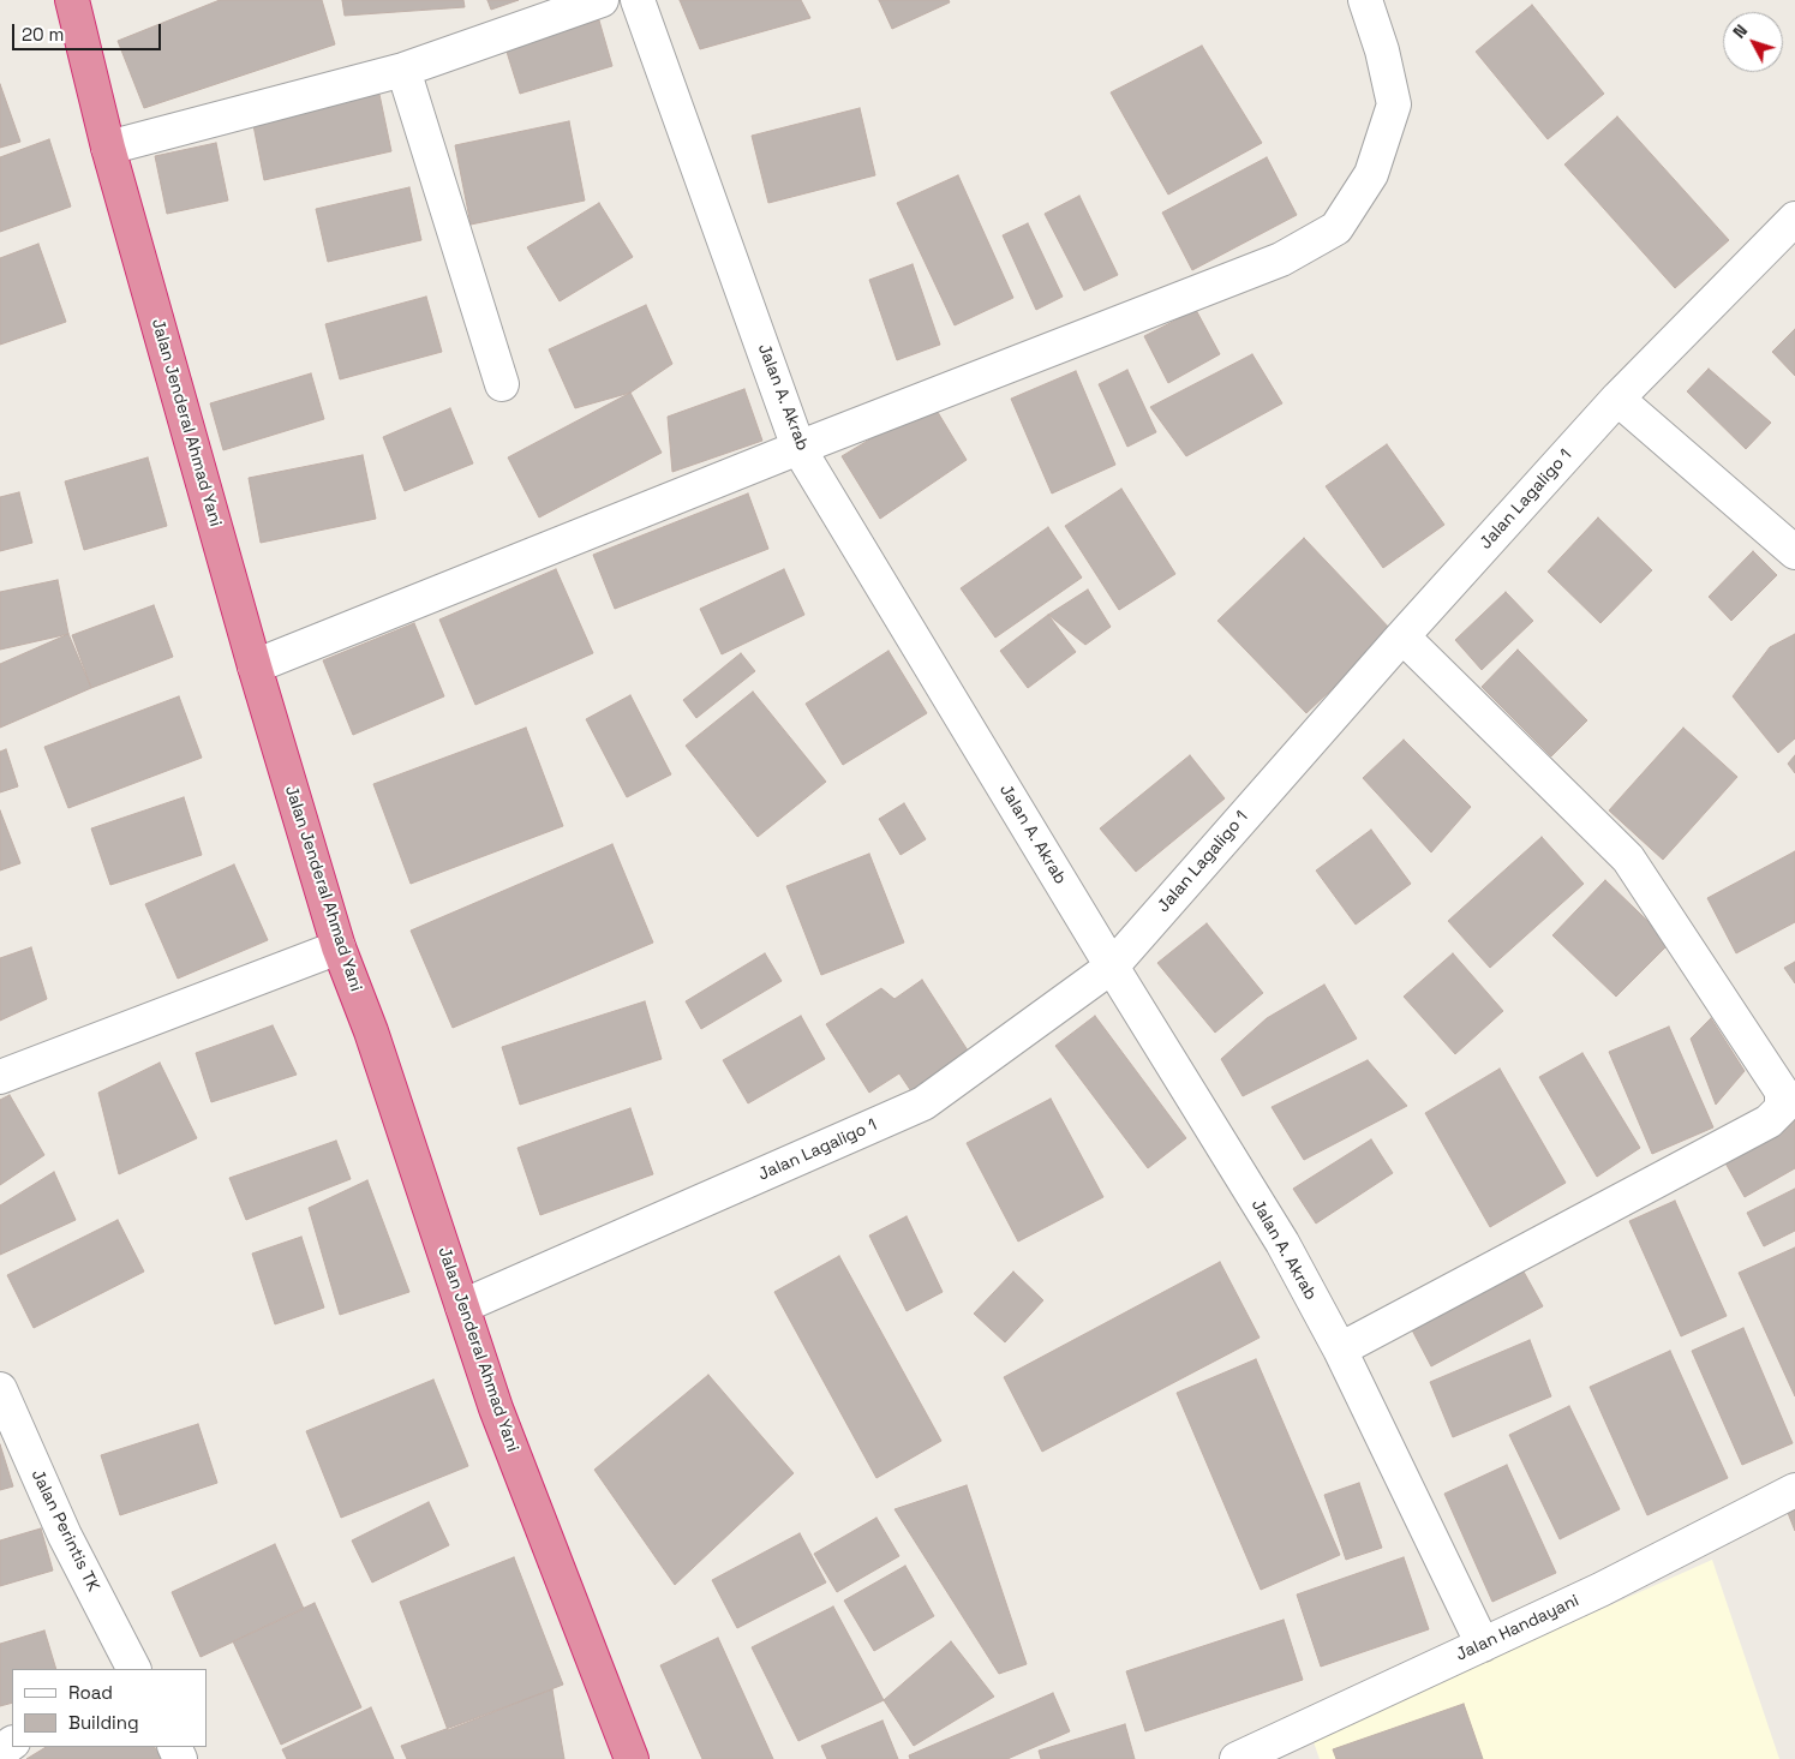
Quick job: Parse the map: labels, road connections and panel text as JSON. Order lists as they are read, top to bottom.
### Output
{
  "streets": {
    "highway": ["Jalan Jenderal Ahmad Yani"],
    "street": [
      "Jalan A. Akrab",
      "Jalan Lagaligo 1",
      "Jalan Perintis TK",
      "Jalan Handayani"
    ]
  },
  "crossings": [
    ["Jalan A. Akrab", "Jalan Lagaligo 1"],
    ["Jalan A. Akrab", "Jalan Handayani"],
    ["Jalan Jenderal Ahmad Yani", "Jalan Lagaligo 1"]
  ],
  "legend": ["Road", "Building"],
  "scale_bar": "20 m",
  "north": "top left"
}
